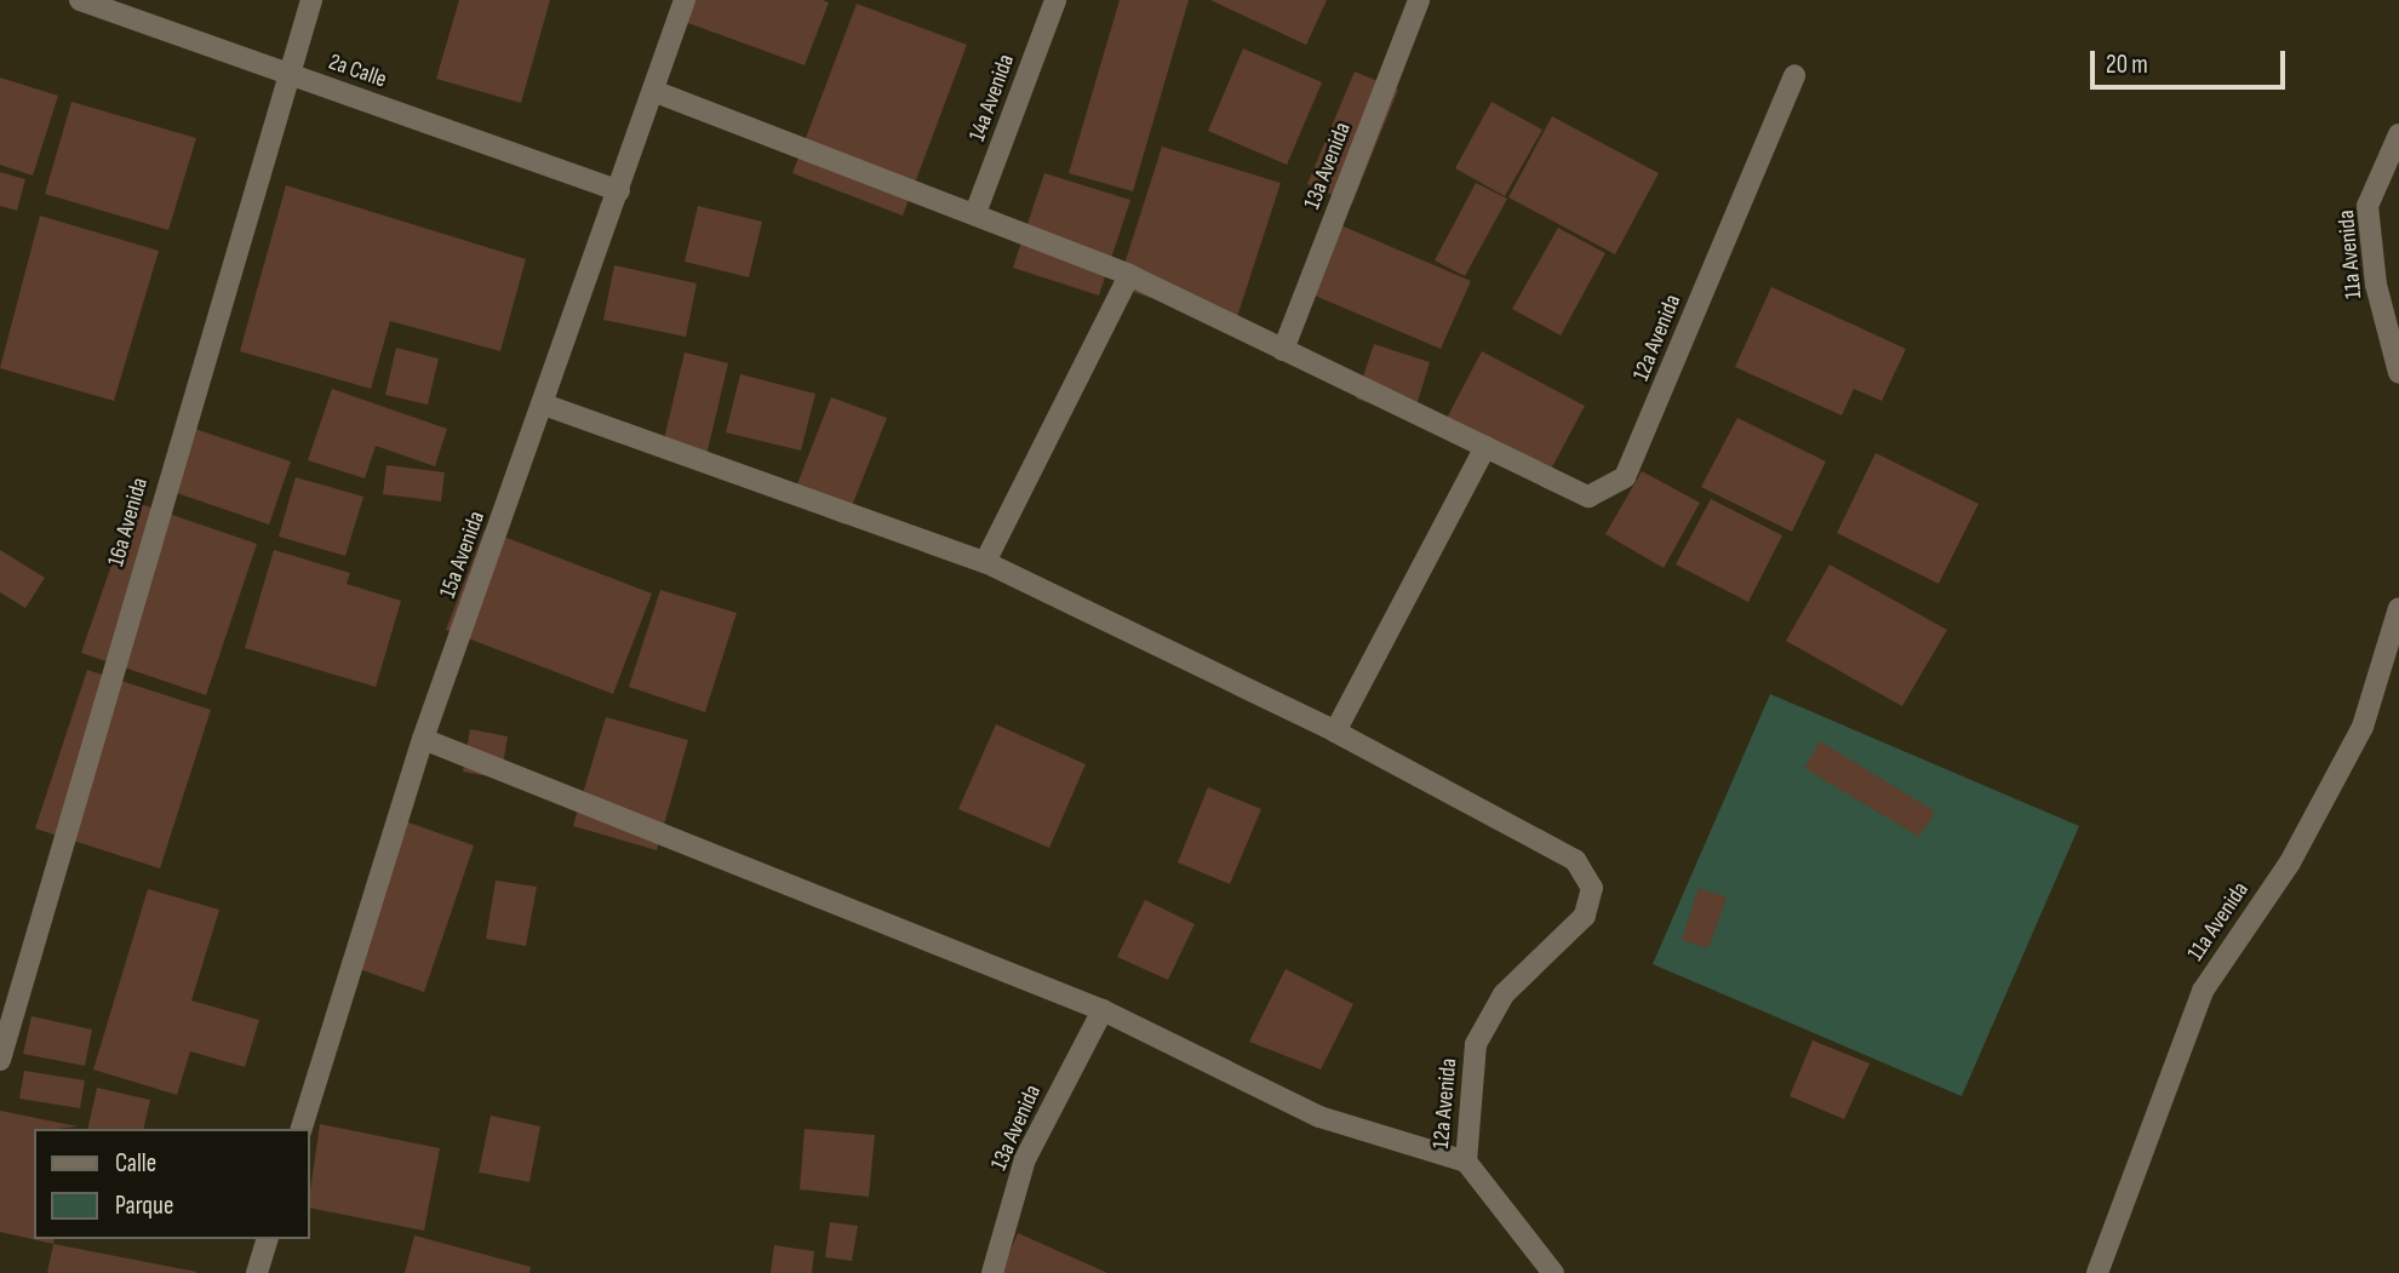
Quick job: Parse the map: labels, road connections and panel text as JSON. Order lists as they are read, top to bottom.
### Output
{
  "streets": {
    "street": [
      "2a Calle",
      "14a Avenida",
      "13a Avenida",
      "11a Avenida",
      "12a Avenida",
      "16a Avenida",
      "15a Avenida"
    ]
  },
  "crossings": [
    ["2a Calle", "16a Avenida"],
    ["2a Calle", "15a Avenida"]
  ],
  "legend": ["Calle", "Parque"],
  "scale_bar": "20 m"
}
